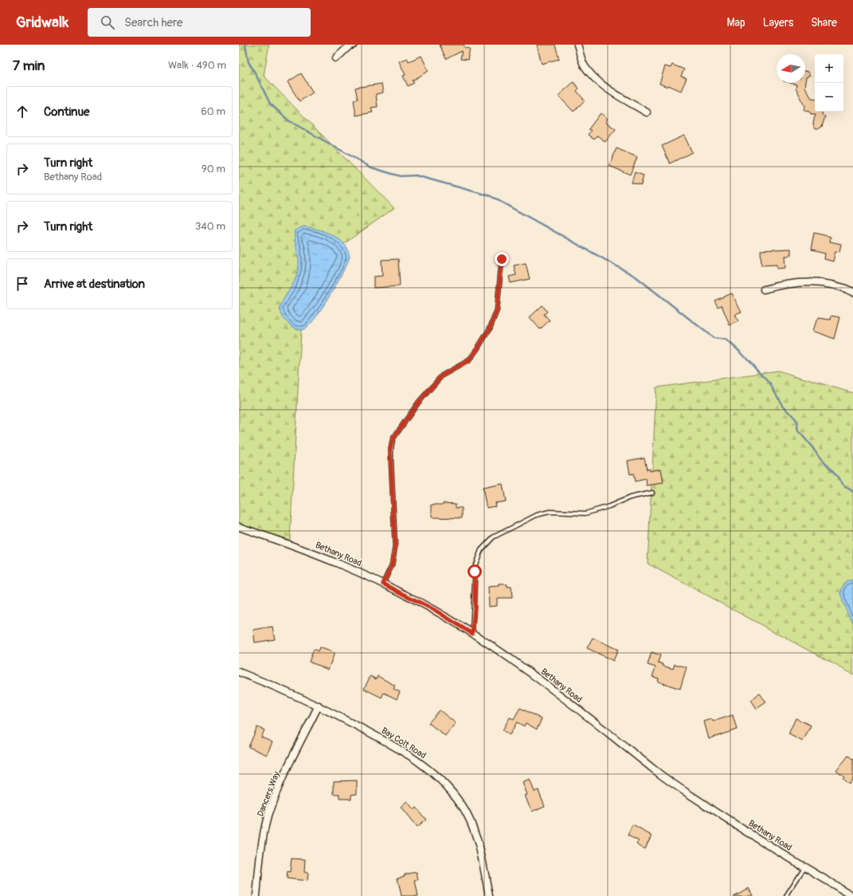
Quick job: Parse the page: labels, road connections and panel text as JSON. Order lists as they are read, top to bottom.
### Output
{
  "streets": {
    "street": ["Bethany Road", "Bay Colt Road", "Dancers Way"]
  },
  "crossings": [
    ["Bay Colt Road", "Dancers Way"]
  ],
  "north": "left",
  "page": {
    "header": "Gridwalk",
    "search": "Search here",
    "nav": ["Map", "Layers", "Share"],
    "heading": ["7 min", "Walk · 490 m"],
    "map_buttons": ["+", "−"],
    "list": [
      ["Continue", "60 m"],
      ["Turn right", "Bethany Road", "90 m"],
      ["Turn right", "340 m"],
      "Arrive at destination"
    ]
  }
}
